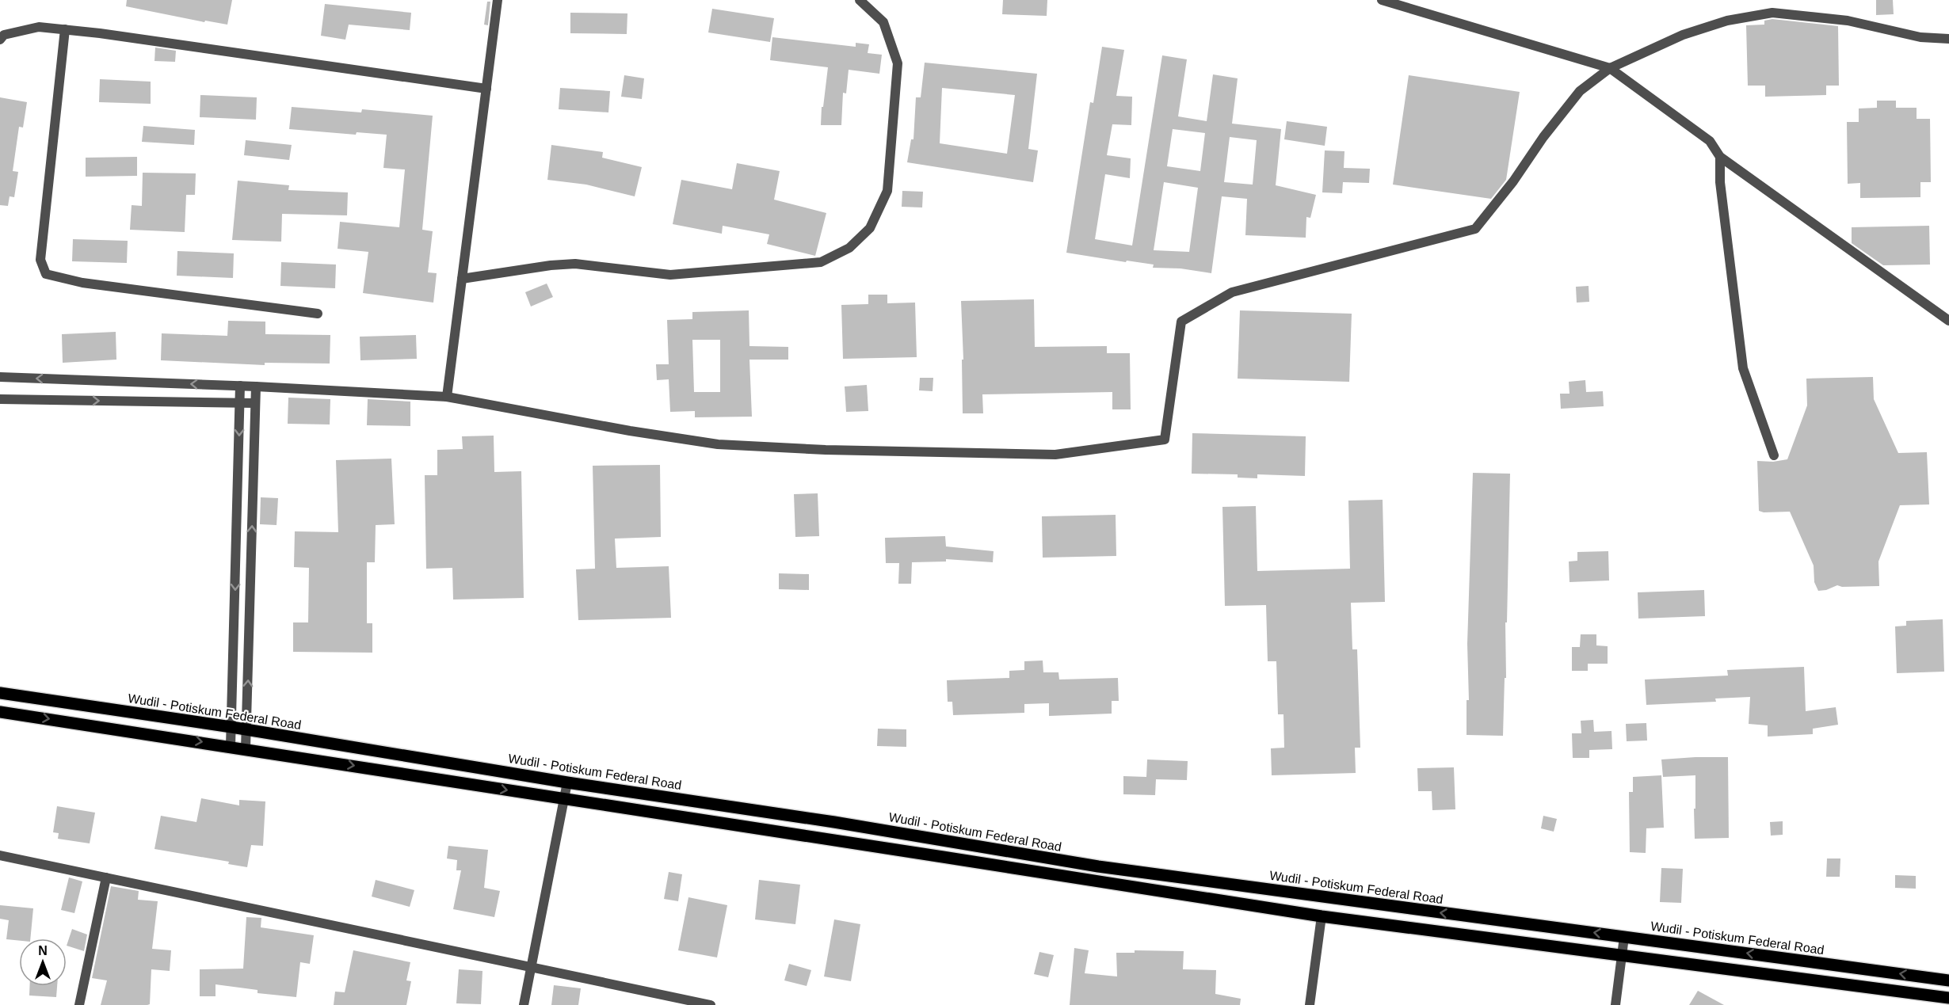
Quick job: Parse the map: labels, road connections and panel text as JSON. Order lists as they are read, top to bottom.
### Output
{
  "streets": {
    "main road": ["Wudil - Potiskum Federal Road"]
  },
  "north": "top"
}
